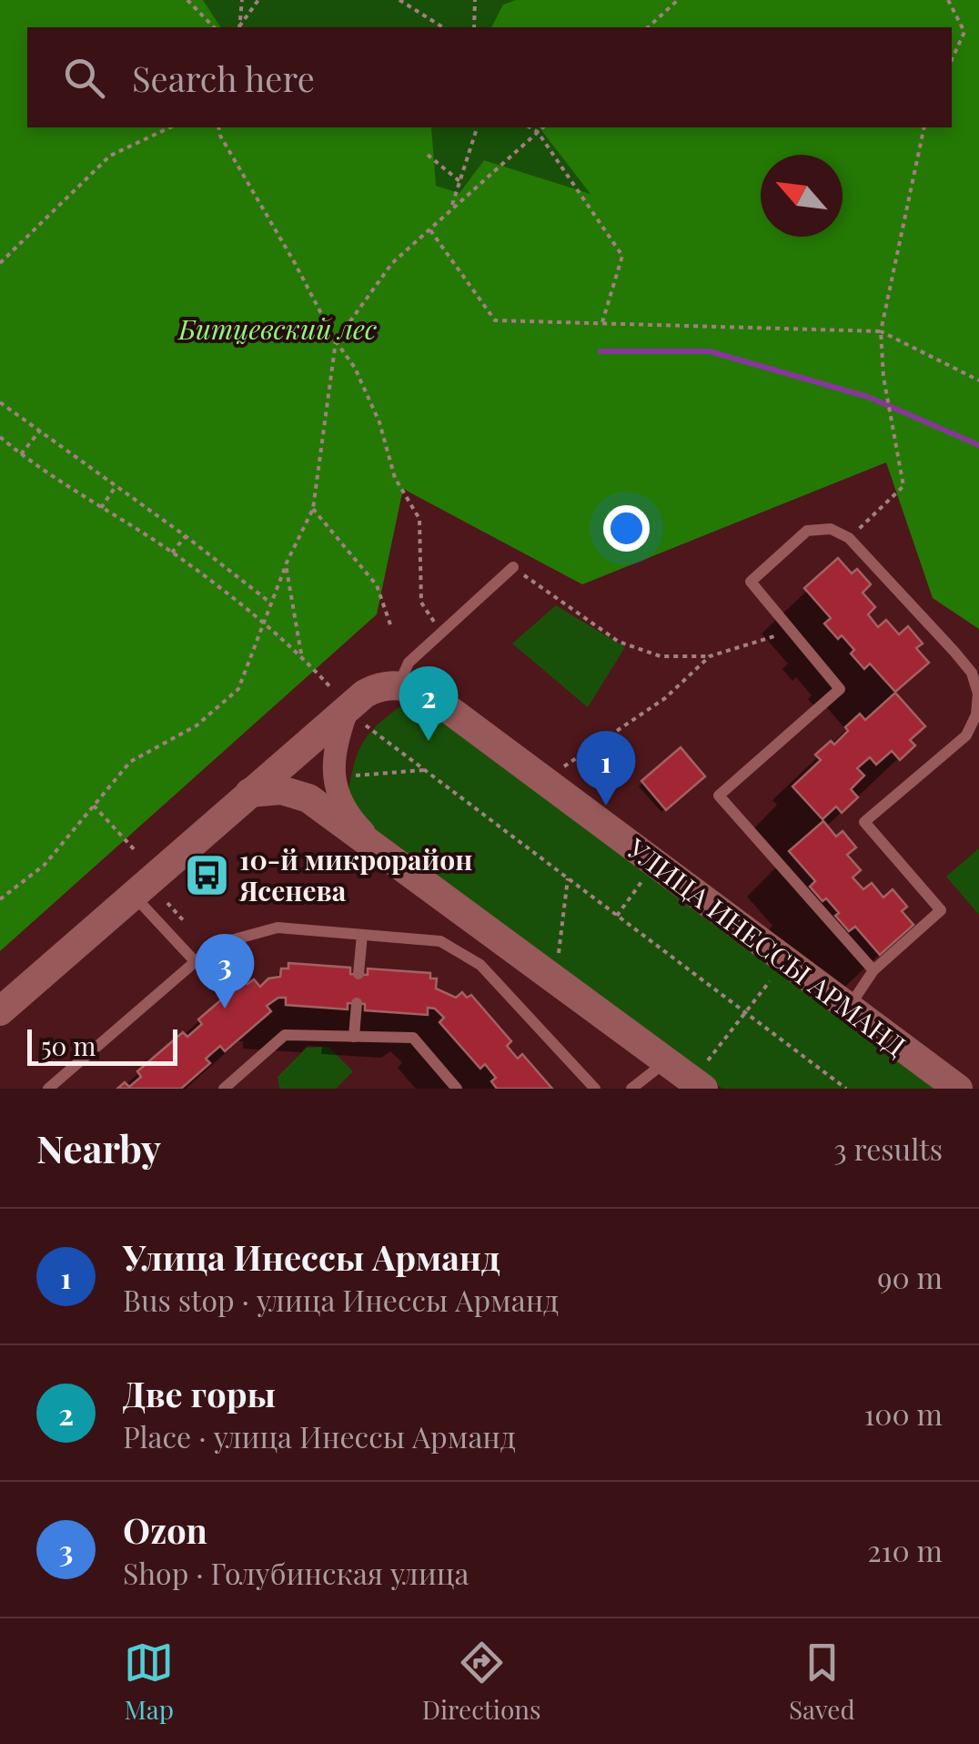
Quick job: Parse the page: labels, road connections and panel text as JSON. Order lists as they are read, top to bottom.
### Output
{
  "streets": {
    "street": ["УЛИЦА ИНЕССЫ АРМАНД"]
  },
  "parks": ["Битцевский лес"],
  "places": {
    "bus stop": ["10-й микрорайон Ясенева"]
  },
  "scale_bar": "50 m",
  "north": "top left",
  "page": {
    "search": "Search here",
    "pins": ["2", "1", "3"],
    "scale": "50 m",
    "heading": ["Nearby", "3 results"],
    "list": [
      {
        "mark": "1",
        "name": "Улица Инессы Арманд",
        "note": "Bus stop · улица Инессы Арманд",
        "value": "90 m"
      },
      {
        "mark": "2",
        "name": "Две горы",
        "note": "Place · улица Инессы Арманд",
        "value": "100 m"
      },
      {
        "mark": "3",
        "name": "Ozon",
        "note": "Shop · Голубинская улица",
        "value": "210 m"
      }
    ],
    "nav": ["Map", "Directions", "Saved"]
  }
}
